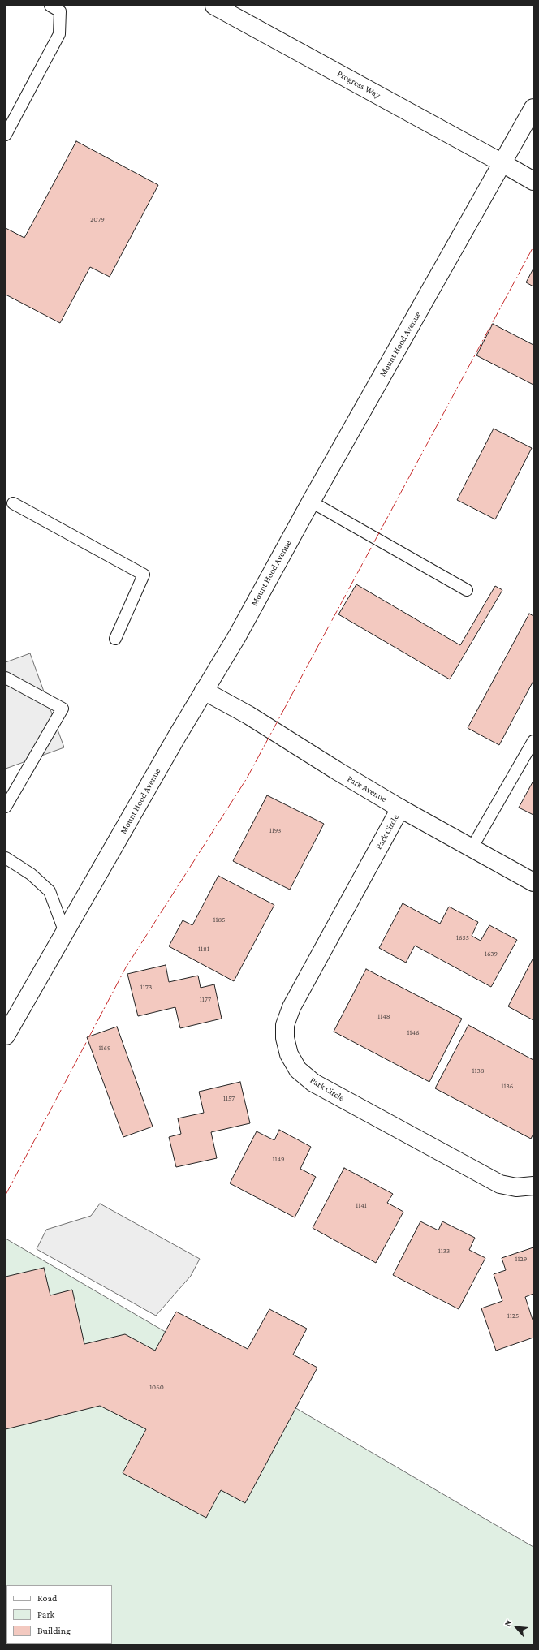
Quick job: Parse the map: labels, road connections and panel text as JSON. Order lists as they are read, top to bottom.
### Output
{
  "streets": {
    "street": [
      "Progress Way",
      "Mount Hood Avenue",
      "Park Avenue",
      "Park Circle"
    ]
  },
  "crossings": [
    ["Progress Way", "Mount Hood Avenue"],
    ["Mount Hood Avenue", "Park Avenue"],
    ["Park Avenue", "Park Circle"]
  ],
  "house_numbers": [
    "2079",
    "1193",
    "1185",
    "1655",
    "1181",
    "1639",
    "1173",
    "1177",
    "1148",
    "1146",
    "1169",
    "1138",
    "1136",
    "1157",
    "1149",
    "1141",
    "1133",
    "1129",
    "1125",
    "1060"
  ],
  "legend": ["Road", "Park", "Building"],
  "north": "top left"
}
